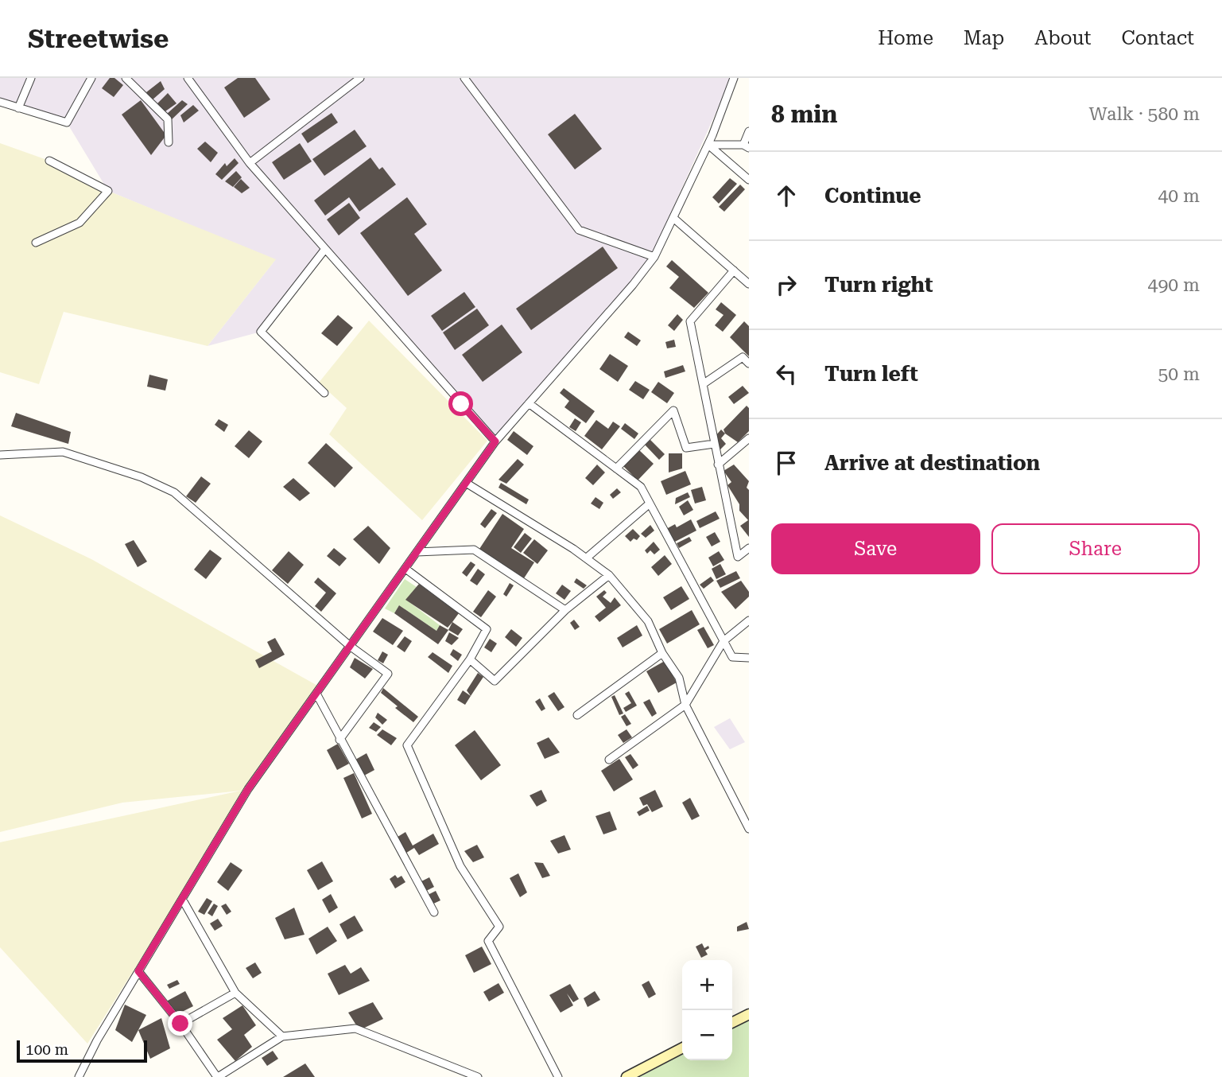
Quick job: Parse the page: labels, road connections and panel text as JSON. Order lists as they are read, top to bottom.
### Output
{
  "scale_bar": "100 m",
  "page": {
    "header": "Streetwise",
    "nav": [
      "Home",
      "Map",
      "About",
      "Contact"
    ],
    "heading": ["8 min", "Walk · 580 m"],
    "list": [
      ["Continue", "40 m"],
      ["Turn right", "490 m"],
      ["Turn left", "50 m"],
      "Arrive at destination"
    ],
    "buttons": ["Save", "Share"],
    "map_buttons": ["+", "−"],
    "scale": "100 m"
  }
}
